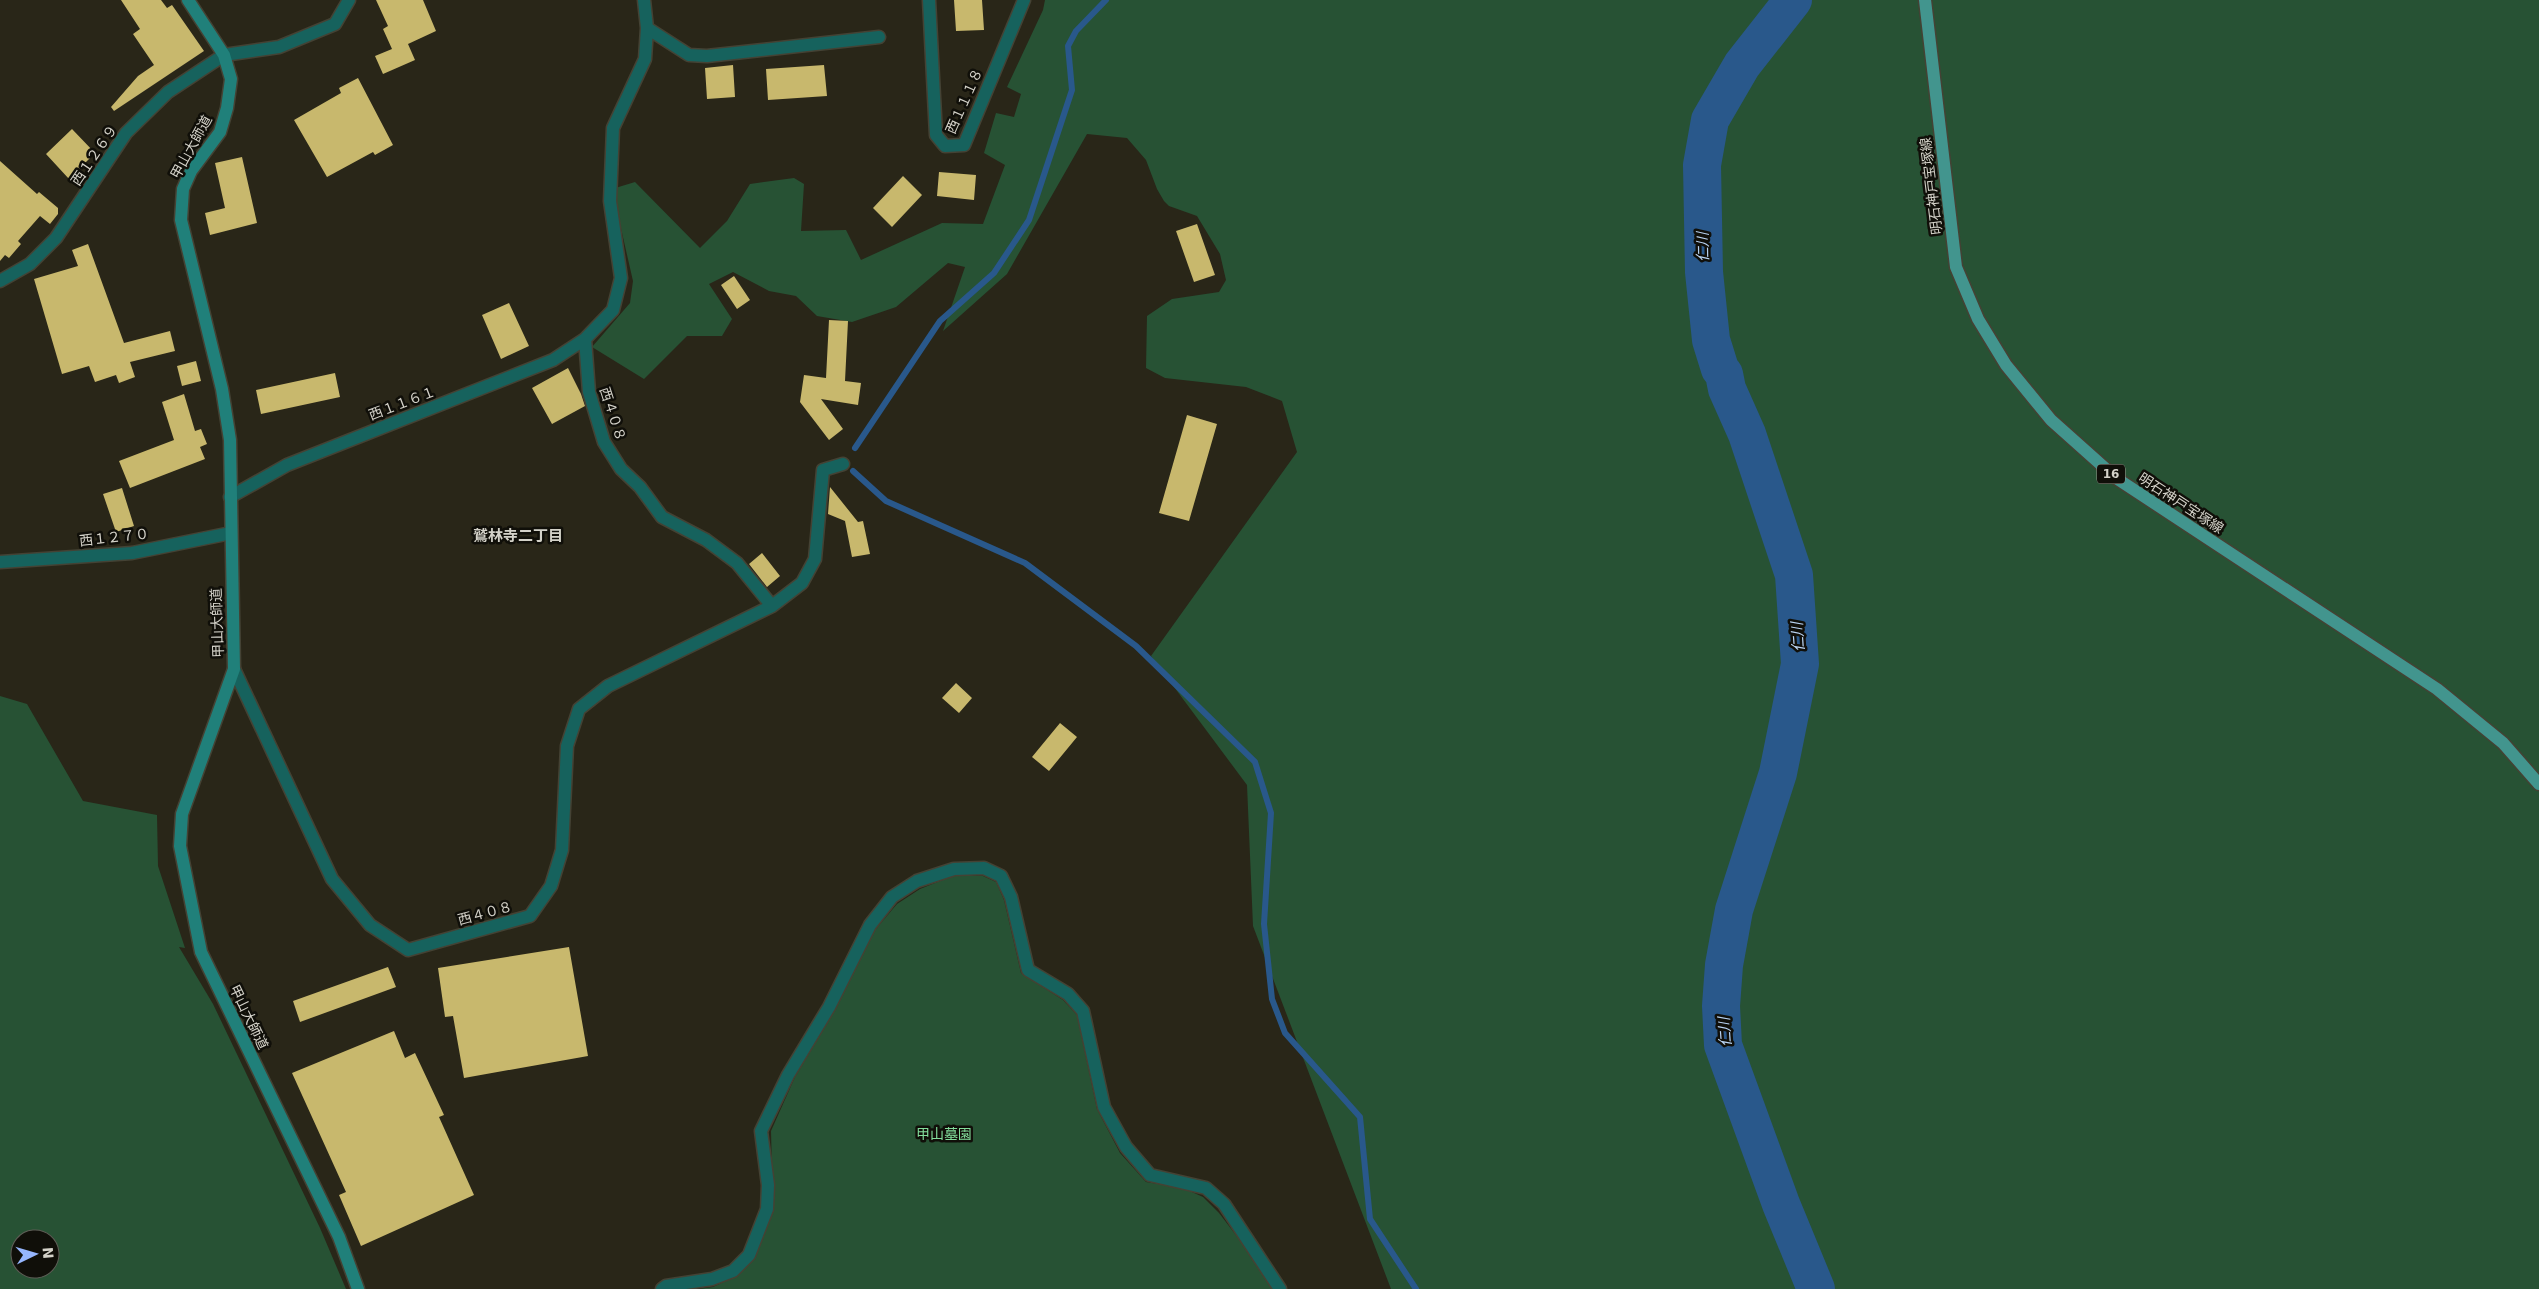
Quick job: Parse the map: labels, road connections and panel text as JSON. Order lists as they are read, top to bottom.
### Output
{
  "streets": {
    "main road": ["明石神戸宝塚線", "16"],
    "street": [
      "西１１１８",
      "甲山大師道",
      "西１２６９",
      "西１１６１",
      "西４０８",
      "西１２７０"
    ]
  },
  "crossings": [
    ["甲山大師道", "西１２６９"],
    ["甲山大師道", "西１１６１"],
    ["甲山大師道", "西４０８"],
    ["甲山大師道", "西１２７０"],
    ["西１１６１", "西４０８"]
  ],
  "districts": ["鷲林寺二丁目"],
  "water": ["仁川"],
  "parks": ["甲山墓園"],
  "north": "right"
}
